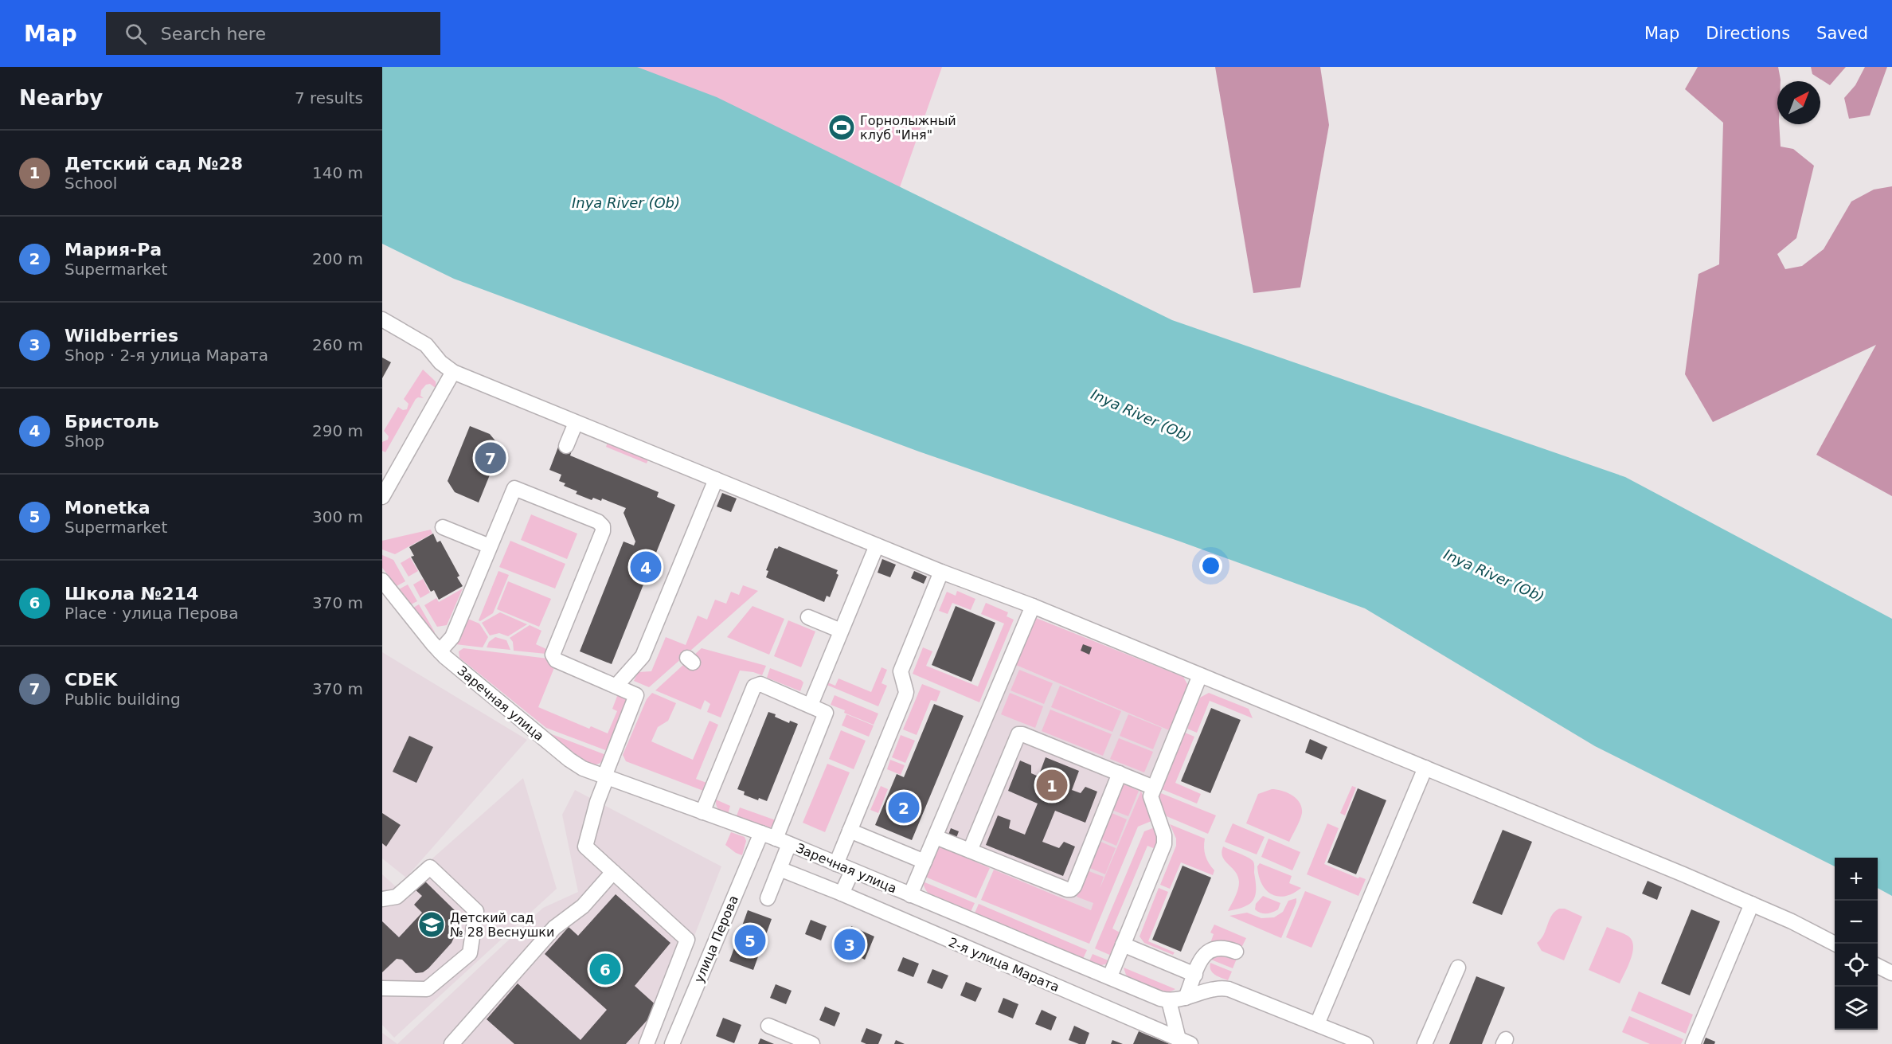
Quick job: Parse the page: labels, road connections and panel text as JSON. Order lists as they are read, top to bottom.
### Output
{
  "streets": {
    "street": ["Заречная улица", "улица Перова", "2-я улица Марата"]
  },
  "crossings": [
    ["Заречная улица", "улица Перова"]
  ],
  "water": ["Inya River (Ob)"],
  "places": {
    "sports": ["Горнолыжный клуб \"Иня\""],
    "school or university": ["Детский сад № 28 Веснушки"]
  },
  "north": "top right",
  "page": {
    "header": "Map",
    "search": "Search here",
    "nav": ["Map", "Directions", "Saved"],
    "heading": ["Nearby", "7 results"],
    "list": [
      {
        "mark": "1",
        "name": "Детский сад №28",
        "note": "School",
        "value": "140 m"
      },
      {
        "mark": "2",
        "name": "Мария-Ра",
        "note": "Supermarket",
        "value": "200 m"
      },
      {
        "mark": "3",
        "name": "Wildberries",
        "note": "Shop · 2-я улица Марата",
        "value": "260 m"
      },
      {
        "mark": "4",
        "name": "Бристоль",
        "note": "Shop",
        "value": "290 m"
      },
      {
        "mark": "5",
        "name": "Monetka",
        "note": "Supermarket",
        "value": "300 m"
      },
      {
        "mark": "6",
        "name": "Школа №214",
        "note": "Place · улица Перова",
        "value": "370 m"
      },
      {
        "mark": "7",
        "name": "CDEK",
        "note": "Public building",
        "value": "370 m"
      }
    ],
    "pins": [
      "7",
      "4",
      "1",
      "2",
      "5",
      "3",
      "6"
    ],
    "map_buttons": ["+", "−"]
  }
}
